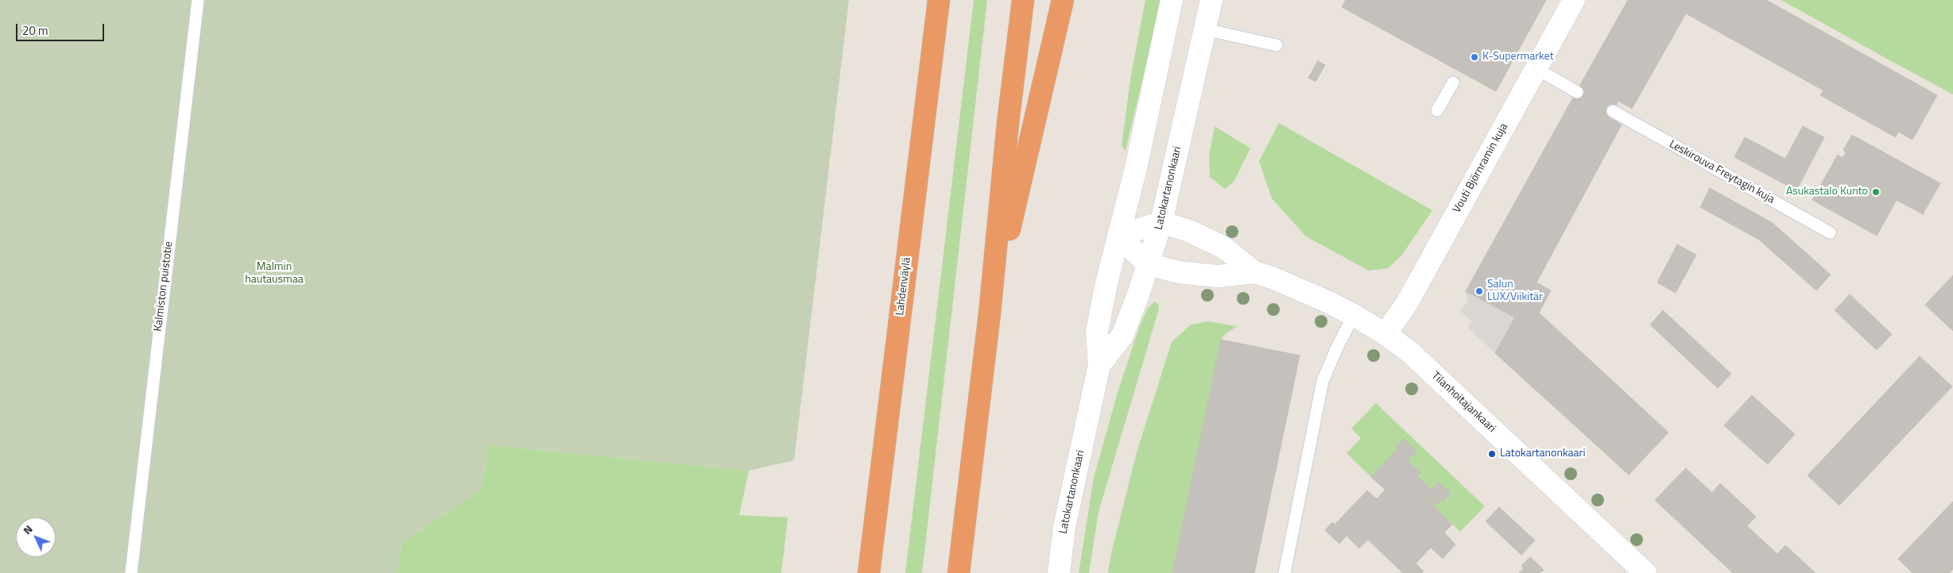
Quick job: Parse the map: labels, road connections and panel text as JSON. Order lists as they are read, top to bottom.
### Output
{
  "streets": {
    "highway": ["Lahdenväylä"],
    "street": ["Vouti Björnramin kuja", "Latokartanonkaari", "Tilanhoitajankaari"],
    "lane": ["Leskirouva Freytagin kuja", "Kalmiston puistotie"]
  },
  "crossings": [
    ["Vouti Björnramin kuja", "Tilanhoitajankaari"],
    ["Latokartanonkaari", "Tilanhoitajankaari"]
  ],
  "parks": ["Malmin hautausmaa"],
  "places": [
    "K-Supermarket",
    "Asukastalo Kunto",
    "Salun LUX/Viikitär",
    "Latokartanonkaari"
  ],
  "scale_bar": "20 m",
  "north": "top left"
}
